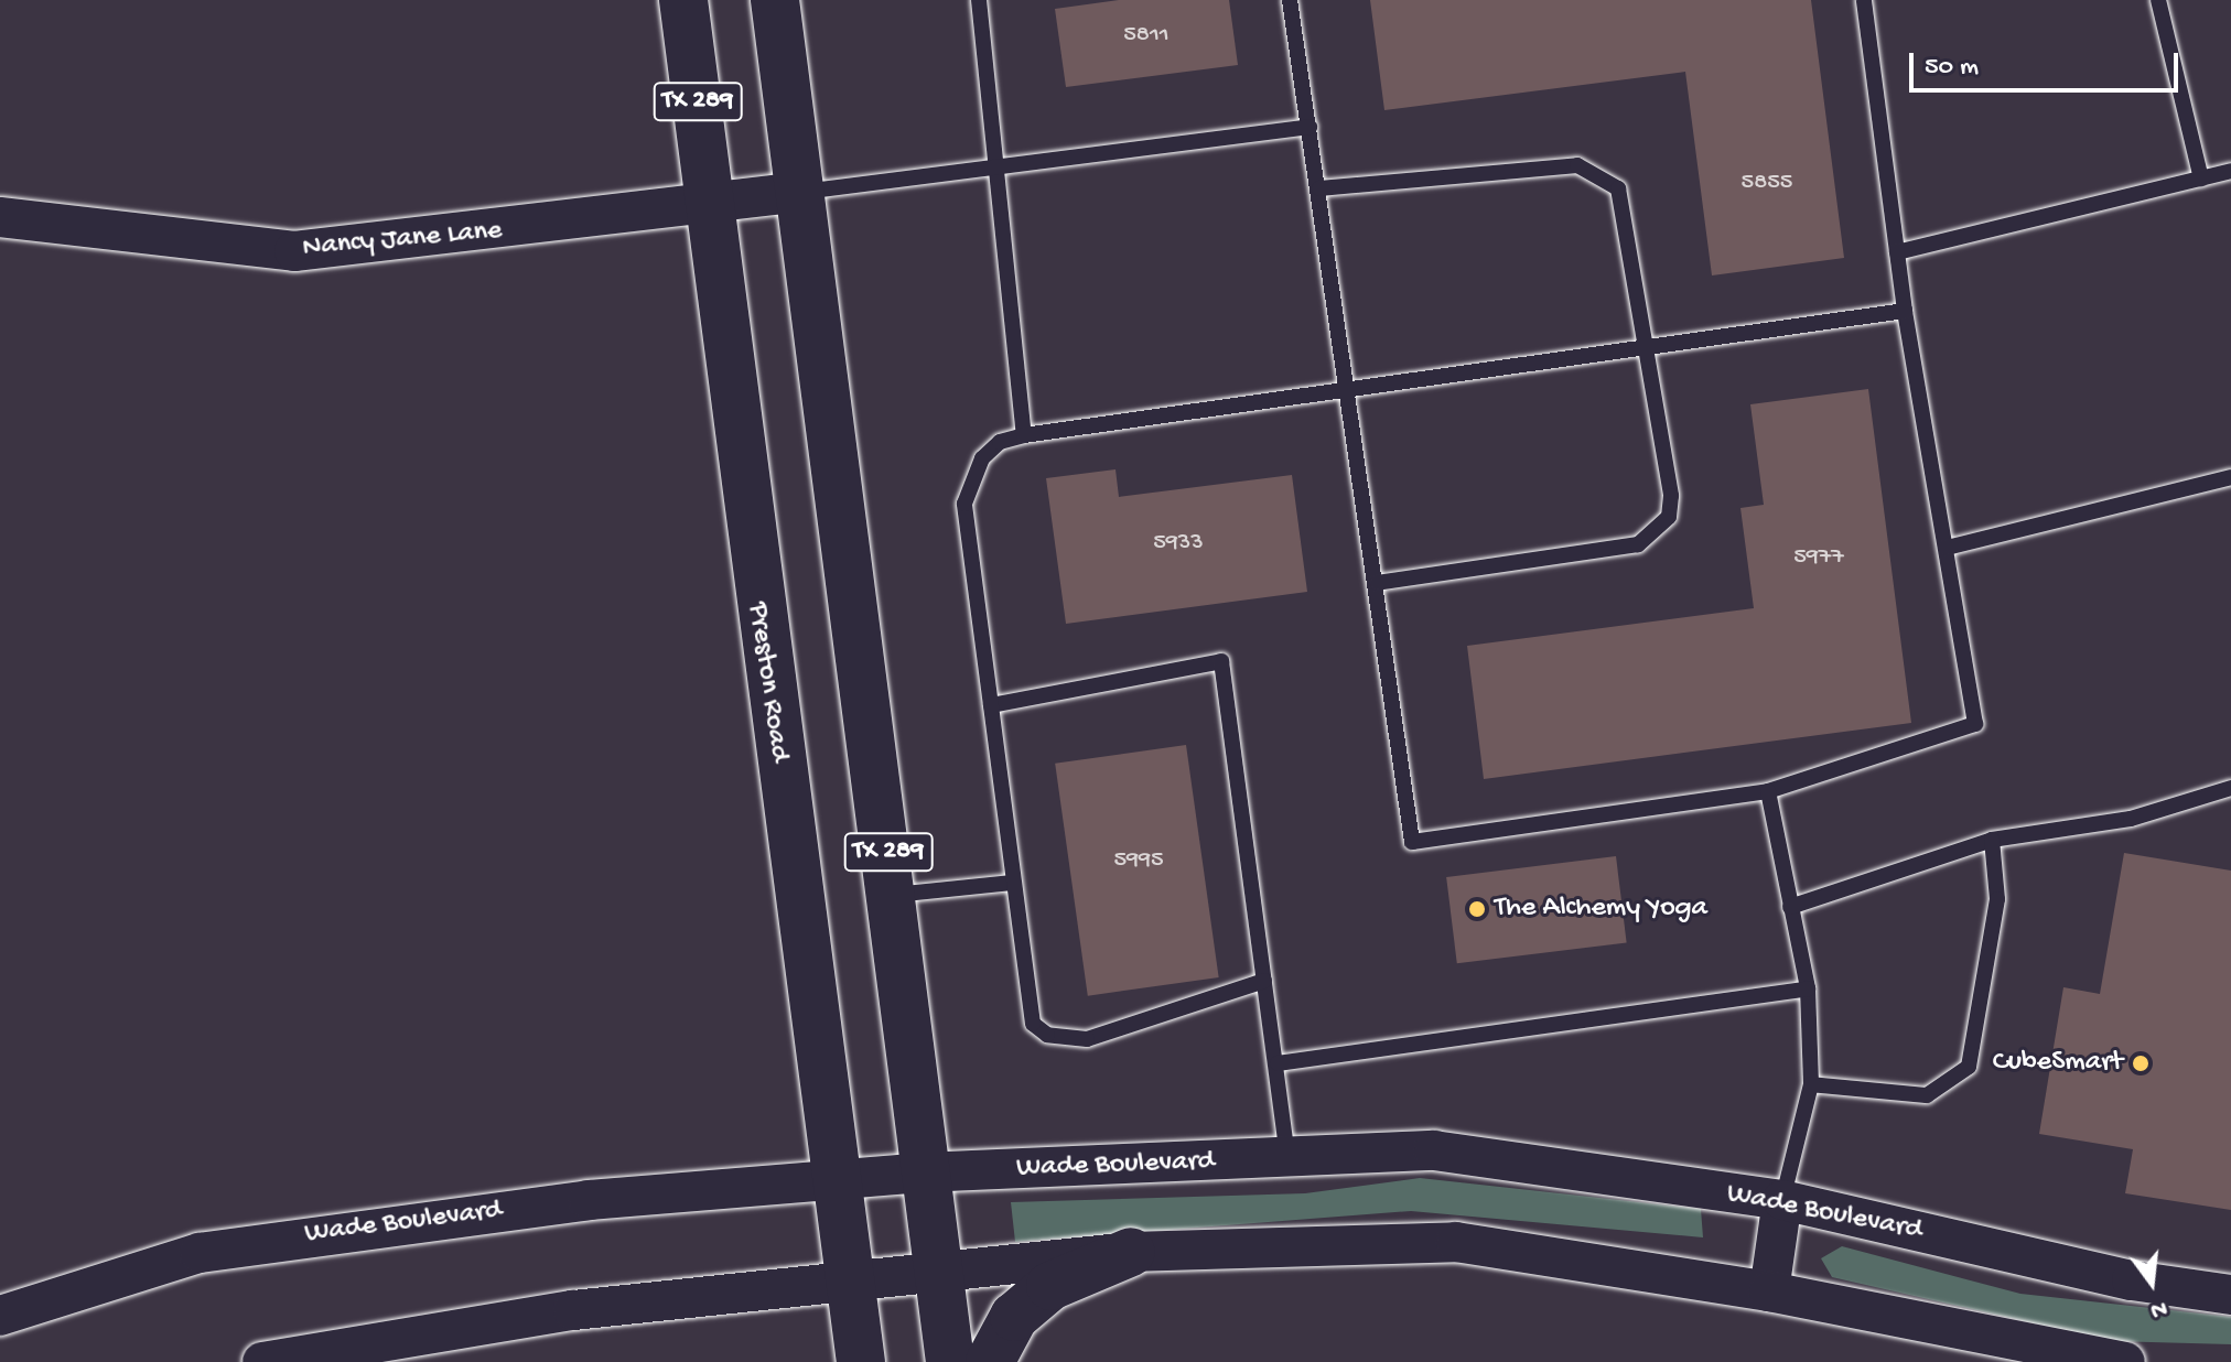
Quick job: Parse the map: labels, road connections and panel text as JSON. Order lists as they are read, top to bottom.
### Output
{
  "streets": {
    "main road": ["TX 289", "Preston Road"],
    "street": ["Nancy Jane Lane", "Wade Boulevard"]
  },
  "crossings": [
    ["TX 289", "Nancy Jane Lane"],
    ["TX 289", "Wade Boulevard"],
    ["Nancy Jane Lane", "Preston Road"],
    ["Preston Road", "Wade Boulevard"]
  ],
  "places": ["The Alchemy Yoga", "CubeSmart"],
  "house_numbers": [
    "5811",
    "5855",
    "5933",
    "5977",
    "5995"
  ],
  "scale_bar": "50 m",
  "north": "bottom"
}
